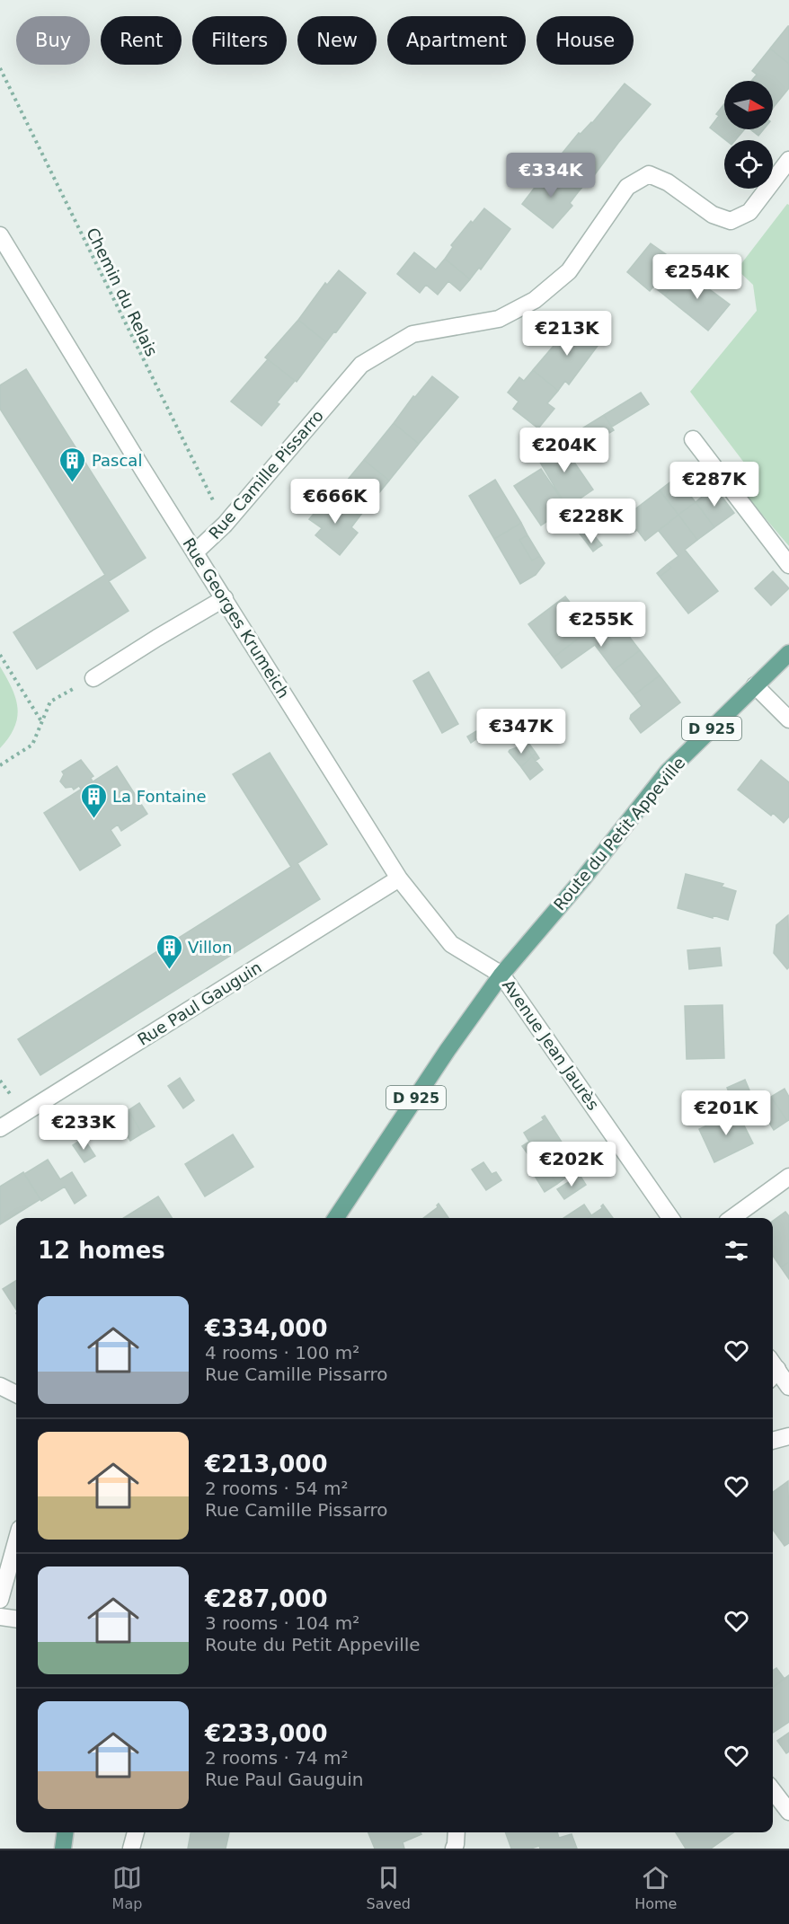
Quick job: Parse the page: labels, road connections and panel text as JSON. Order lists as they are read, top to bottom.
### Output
{
  "streets": {
    "main road": ["D 925", "Route du Petit Appeville"],
    "street": [
      "Rue Camille Pissarro",
      "Rue Georges Krumeich",
      "Rue Paul Gauguin",
      "Avenue Jean Jaurès"
    ],
    "path": ["Chemin du Relais"]
  },
  "crossings": [
    ["Chemin du Relais", "Rue Camille Pissarro"],
    ["Rue Camille Pissarro", "Rue Georges Krumeich"],
    ["Rue Georges Krumeich", "D 925"],
    ["Rue Georges Krumeich", "Route du Petit Appeville"],
    ["Rue Georges Krumeich", "Rue Paul Gauguin"],
    ["Rue Georges Krumeich", "Avenue Jean Jaurès"],
    ["D 925", "Route du Petit Appeville"],
    ["D 925", "Avenue Jean Jaurès"],
    ["Route du Petit Appeville", "Avenue Jean Jaurès"]
  ],
  "places": {
    "building": ["Pascal", "La Fontaine", "Villon"]
  },
  "north": "right",
  "page": {
    "chip": [
      "Buy",
      "Rent",
      "Filters",
      "New",
      "Apartment",
      "House"
    ],
    "price": [
      "€334K",
      "€254K",
      "€213K",
      "€204K",
      "€287K",
      "€666K",
      "€228K",
      "€255K",
      "€347K",
      "€201K",
      "€233K",
      "€202K"
    ],
    "heading": "12 homes",
    "list": [
      {
        "name": "€334,000",
        "note": "4 rooms · 100 m² · Rue Camille Pissarro"
      },
      {
        "name": "€213,000",
        "note": "2 rooms · 54 m² · Rue Camille Pissarro"
      },
      {
        "name": "€287,000",
        "note": "3 rooms · 104 m² · Route du Petit Appeville"
      },
      {
        "name": "€233,000",
        "note": "2 rooms · 74 m² · Rue Paul Gauguin"
      }
    ],
    "tabs": ["Map", "Saved", "Home"]
  }
}
